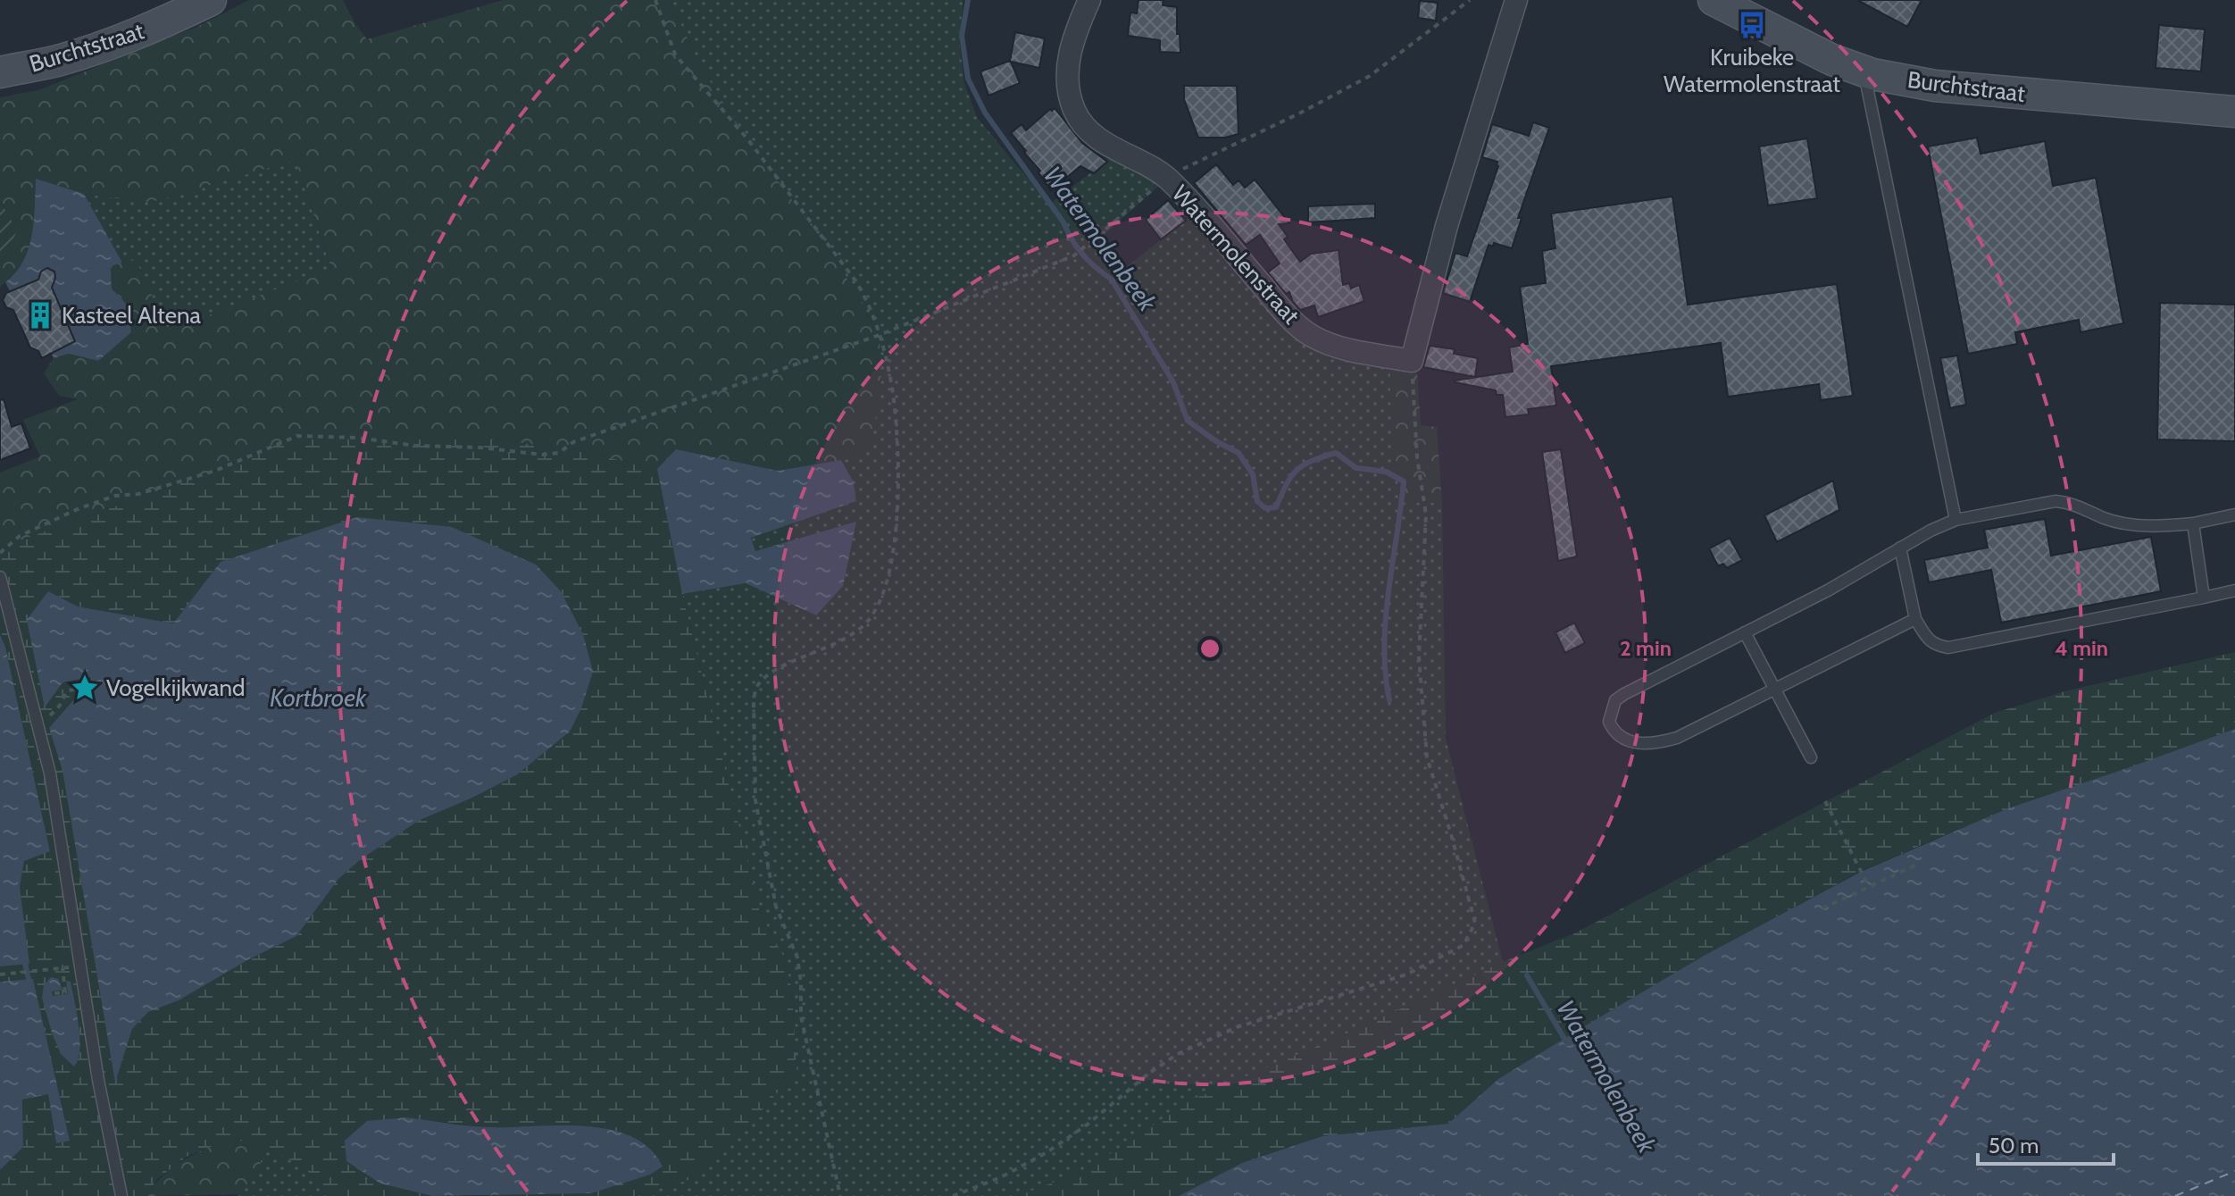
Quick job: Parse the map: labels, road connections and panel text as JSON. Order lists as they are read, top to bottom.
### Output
{
  "streets": {
    "main road": ["Burchtstraat"],
    "street": ["Watermolenstraat"]
  },
  "water": ["Watermolenbeek", "Kortbroek"],
  "places": {
    "bus stop": ["Kruibeke Watermolenstraat"],
    "building": ["Kasteel Altena"],
    "place": ["Vogelkijkwand"]
  },
  "scale_bar": "50 m",
  "rings": ["2 min", "4 min"]
}
